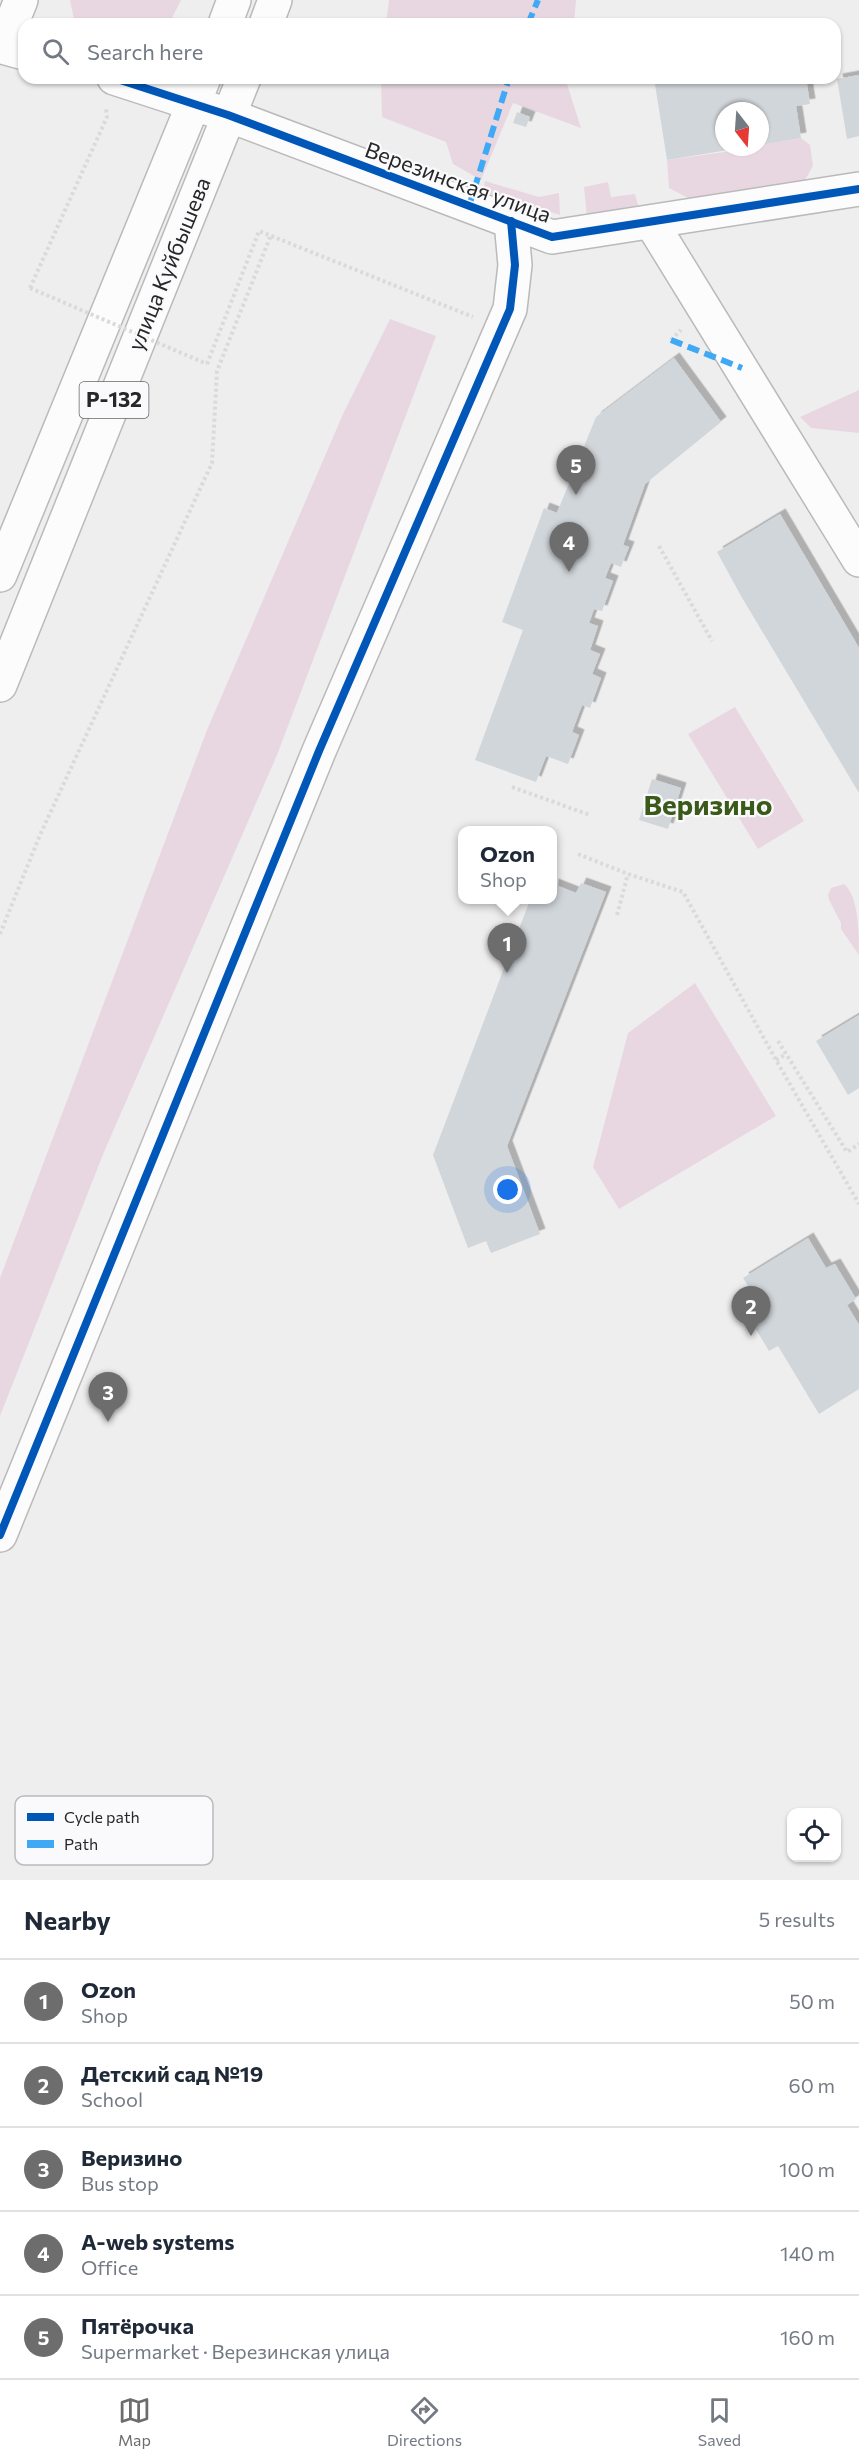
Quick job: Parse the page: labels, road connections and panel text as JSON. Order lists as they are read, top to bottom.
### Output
{
  "streets": {
    "main road": ["Верезинская улица", "улица Куйбышева", "Р-132"]
  },
  "crossings": [
    ["Верезинская улица", "улица Куйбышева"]
  ],
  "districts": ["Веризино"],
  "legend": ["Cycle path", "Path"],
  "north": "bottom",
  "page": {
    "search": "Search here",
    "pins": [
      "5",
      "4",
      "1",
      "2",
      "3"
    ],
    "popup": ["Ozon", "Shop"],
    "heading": ["Nearby", "5 results"],
    "list": [
      {
        "mark": "1",
        "name": "Ozon",
        "note": "Shop",
        "value": "50 m"
      },
      {
        "mark": "2",
        "name": "Детский сад №19",
        "note": "School",
        "value": "60 m"
      },
      {
        "mark": "3",
        "name": "Веризино",
        "note": "Bus stop",
        "value": "100 m"
      },
      {
        "mark": "4",
        "name": "A-web systems",
        "note": "Office",
        "value": "140 m"
      },
      {
        "mark": "5",
        "name": "Пятёрочка",
        "note": "Supermarket · Верезинская улица",
        "value": "160 m"
      }
    ],
    "nav": ["Map", "Directions", "Saved"]
  }
}
